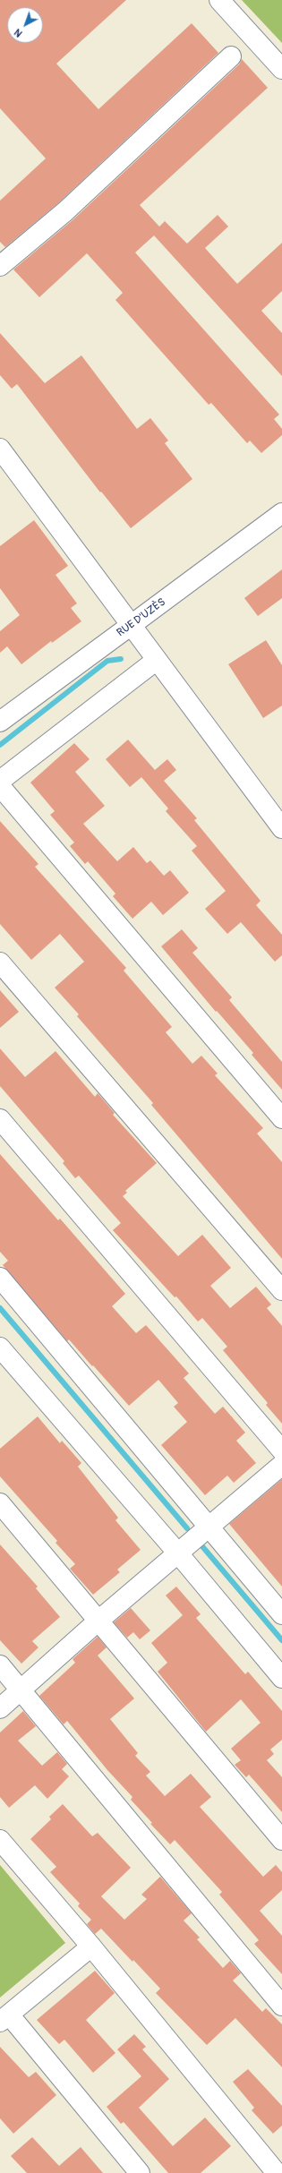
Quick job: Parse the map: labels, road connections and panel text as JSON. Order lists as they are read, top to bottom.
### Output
{
  "streets": {
    "street": ["RUE D'UZÈS"]
  },
  "north": "bottom left"
}
